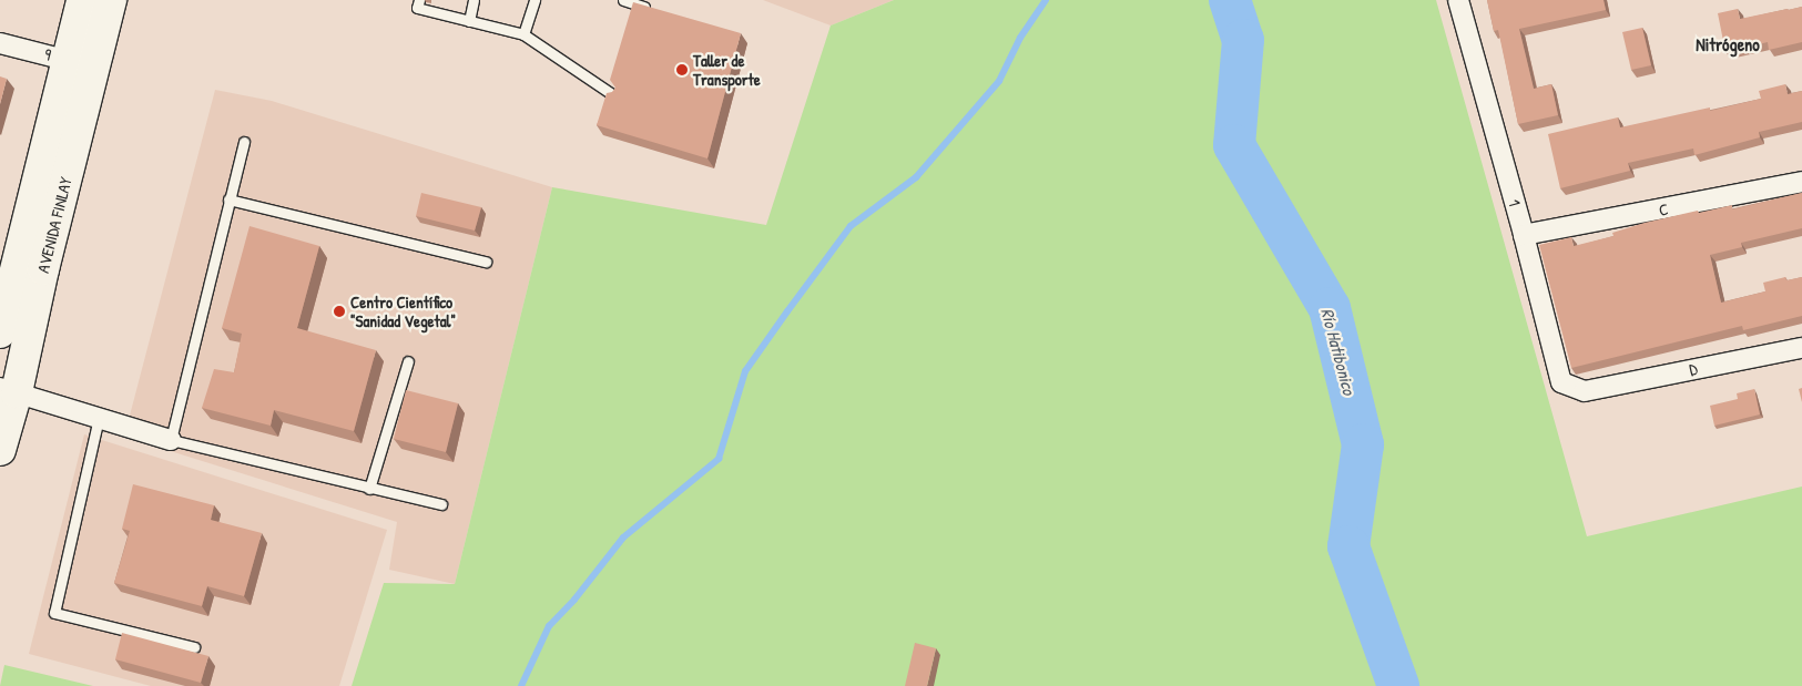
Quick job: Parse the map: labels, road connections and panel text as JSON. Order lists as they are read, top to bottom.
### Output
{
  "streets": {
    "main road": ["AVENIDA FINLAY"],
    "street": [
      "9",
      "1",
      "C",
      "D"
    ]
  },
  "crossings": [
    ["9", "AVENIDA FINLAY"],
    ["1", "C"],
    ["1", "D"]
  ],
  "districts": ["Nitrógeno"],
  "water": ["Río Hatibonico"],
  "places": ["Taller de Transporte", "Centro Científico \"Sanidad Vegetal\""]
}
